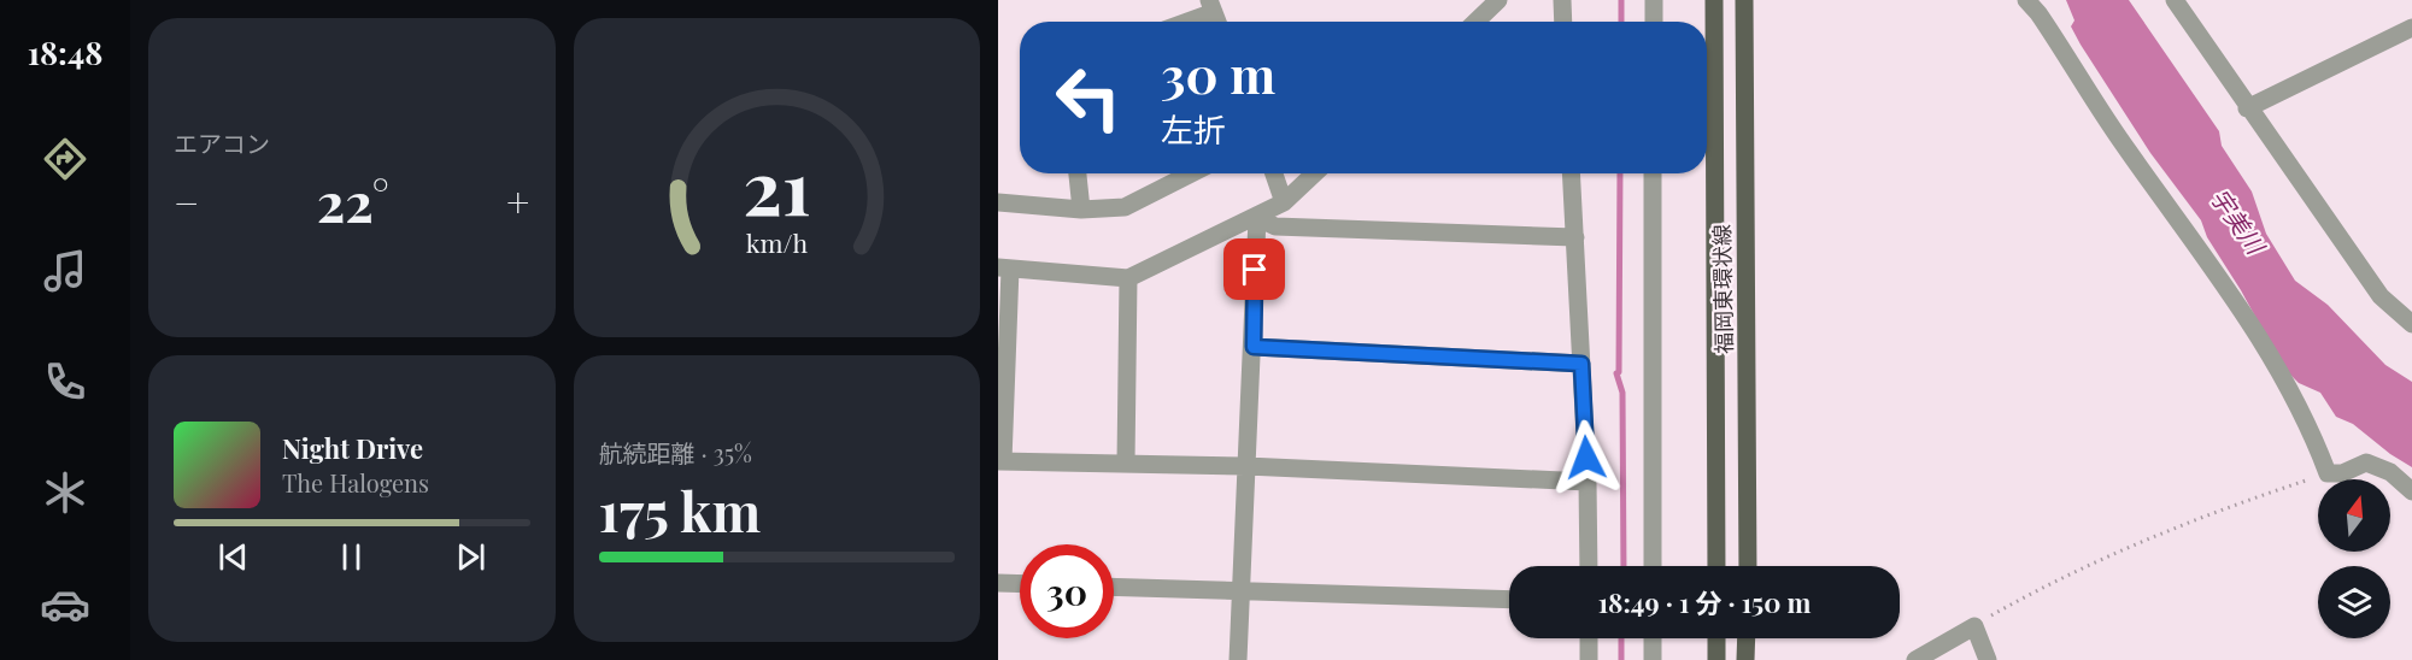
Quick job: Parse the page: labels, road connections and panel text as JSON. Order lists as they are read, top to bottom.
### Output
{
  "streets": {
    "main road": ["福岡東環状線"]
  },
  "water": ["宇美川"],
  "north": "top",
  "page": {
    "tabs": "18:48",
    "tile": [
      "エアコン",
      ["航続距離 · 35%", "175 km"]
    ],
    "turn": ["30 m", "左折"],
    "heat": ["−", "22°", "+"],
    "song": ["Night Drive", "The Halogens"],
    "limit": "30",
    "trip": "18:49 · 1 分 · 150 m",
    "gauge": ["21", "km/h"]
  }
}
